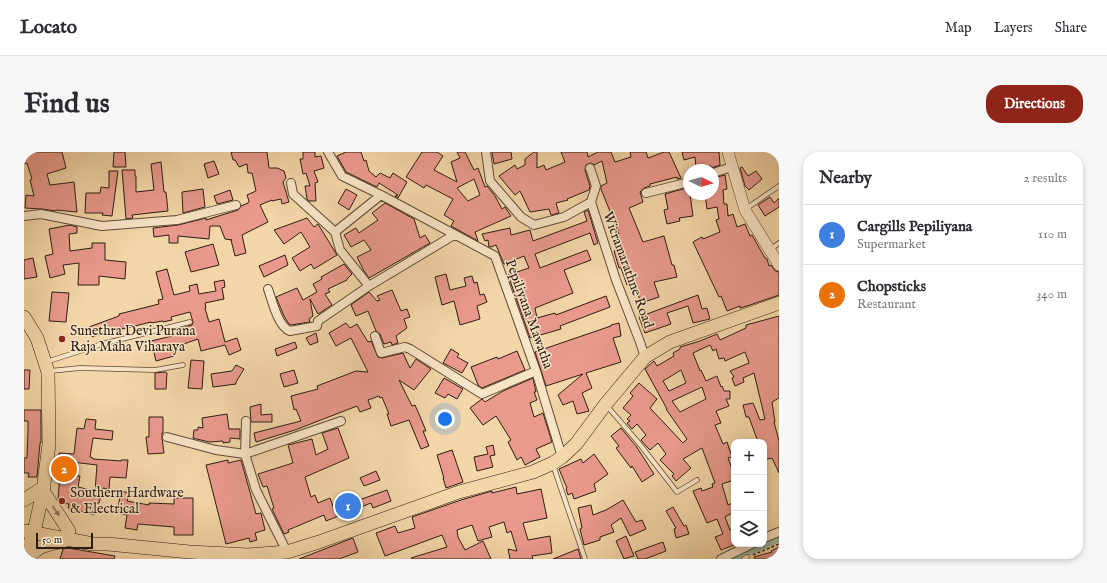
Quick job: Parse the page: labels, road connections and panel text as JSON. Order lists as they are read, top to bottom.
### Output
{
  "streets": {
    "street": ["Wicramarathne Road", "Pepiliyana Mawatha"]
  },
  "places": ["Sunethra Devi Purana Raja Maha Viharaya", "Southern Hardware & Electrical"],
  "scale_bar": "50 m",
  "north": "right",
  "page": {
    "header": "Locato",
    "nav": ["Map", "Layers", "Share"],
    "buttons": "Directions",
    "title": "Find us",
    "heading": ["Nearby", "2 results"],
    "list": [
      {
        "mark": "1",
        "name": "Cargills Pepiliyana",
        "note": "Supermarket",
        "value": "110 m"
      },
      {
        "mark": "2",
        "name": "Chopsticks",
        "note": "Restaurant",
        "value": "340 m"
      }
    ],
    "map_buttons": ["+", "−"],
    "pins": ["2", "1"],
    "scale": "50 m"
  }
}
